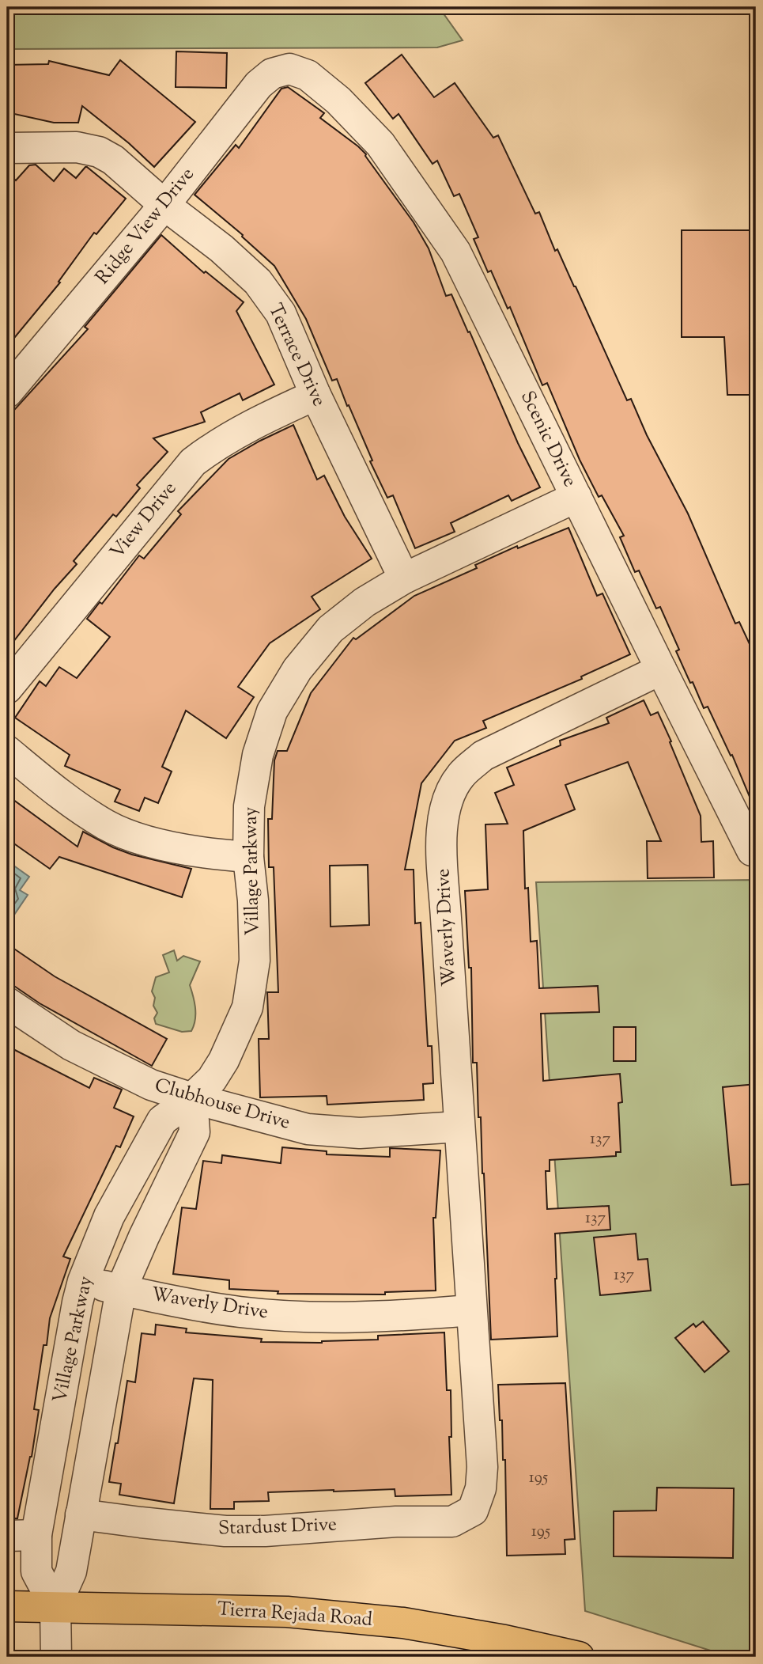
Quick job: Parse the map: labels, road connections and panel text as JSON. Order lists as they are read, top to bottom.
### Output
{
  "streets": {
    "main road": ["Tierra Rejada Road"],
    "street": [
      "Ridge View Drive",
      "Terrace Drive",
      "Scenic Drive",
      "View Drive",
      "Village Parkway",
      "Waverly Drive",
      "Clubhouse Drive",
      "Stardust Drive"
    ]
  },
  "crossings": [
    ["Ridge View Drive", "Terrace Drive"],
    ["Ridge View Drive", "Scenic Drive"],
    ["Terrace Drive", "View Drive"],
    ["Terrace Drive", "Village Parkway"],
    ["Scenic Drive", "Village Parkway"],
    ["Scenic Drive", "Waverly Drive"],
    ["Village Parkway", "Waverly Drive"],
    ["Village Parkway", "Clubhouse Drive"],
    ["Village Parkway", "Stardust Drive"],
    ["Village Parkway", "Tierra Rejada Road"],
    ["Waverly Drive", "Clubhouse Drive"],
    ["Waverly Drive", "Stardust Drive"]
  ],
  "house_numbers": [
    "137",
    "137",
    "137",
    "195",
    "195"
  ]
}
